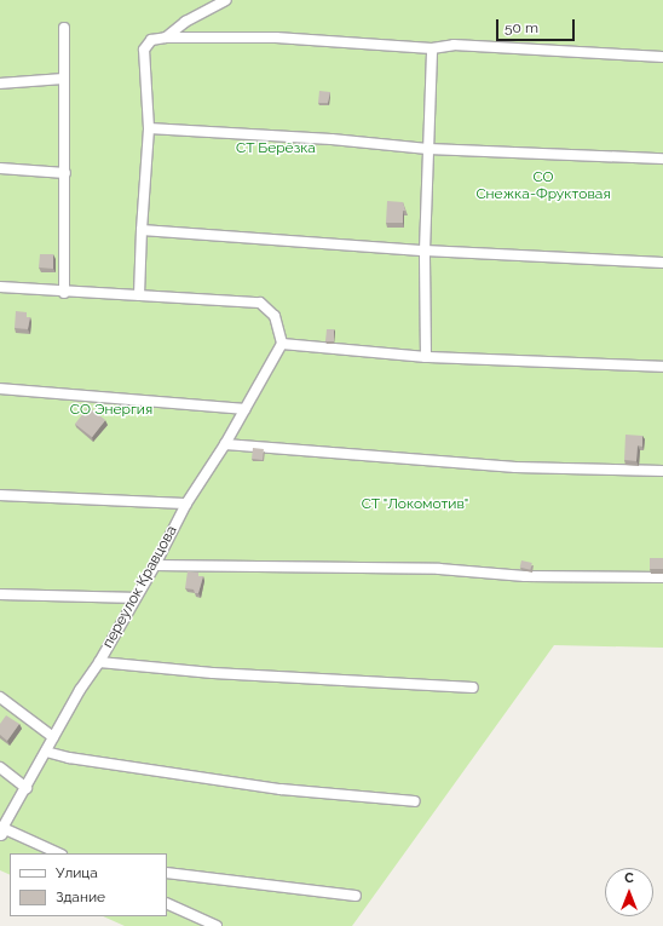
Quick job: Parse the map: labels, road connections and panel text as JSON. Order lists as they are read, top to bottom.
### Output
{
  "streets": {
    "street": ["переулок Кравцова"]
  },
  "parks": [
    "СТ Берёзка",
    "СО Снежка-Фруктовая",
    "СО Энергия",
    "СТ \"Локомотив\""
  ],
  "legend": ["Улица", "Здание"],
  "scale_bar": "50 m",
  "north": "top"
}
